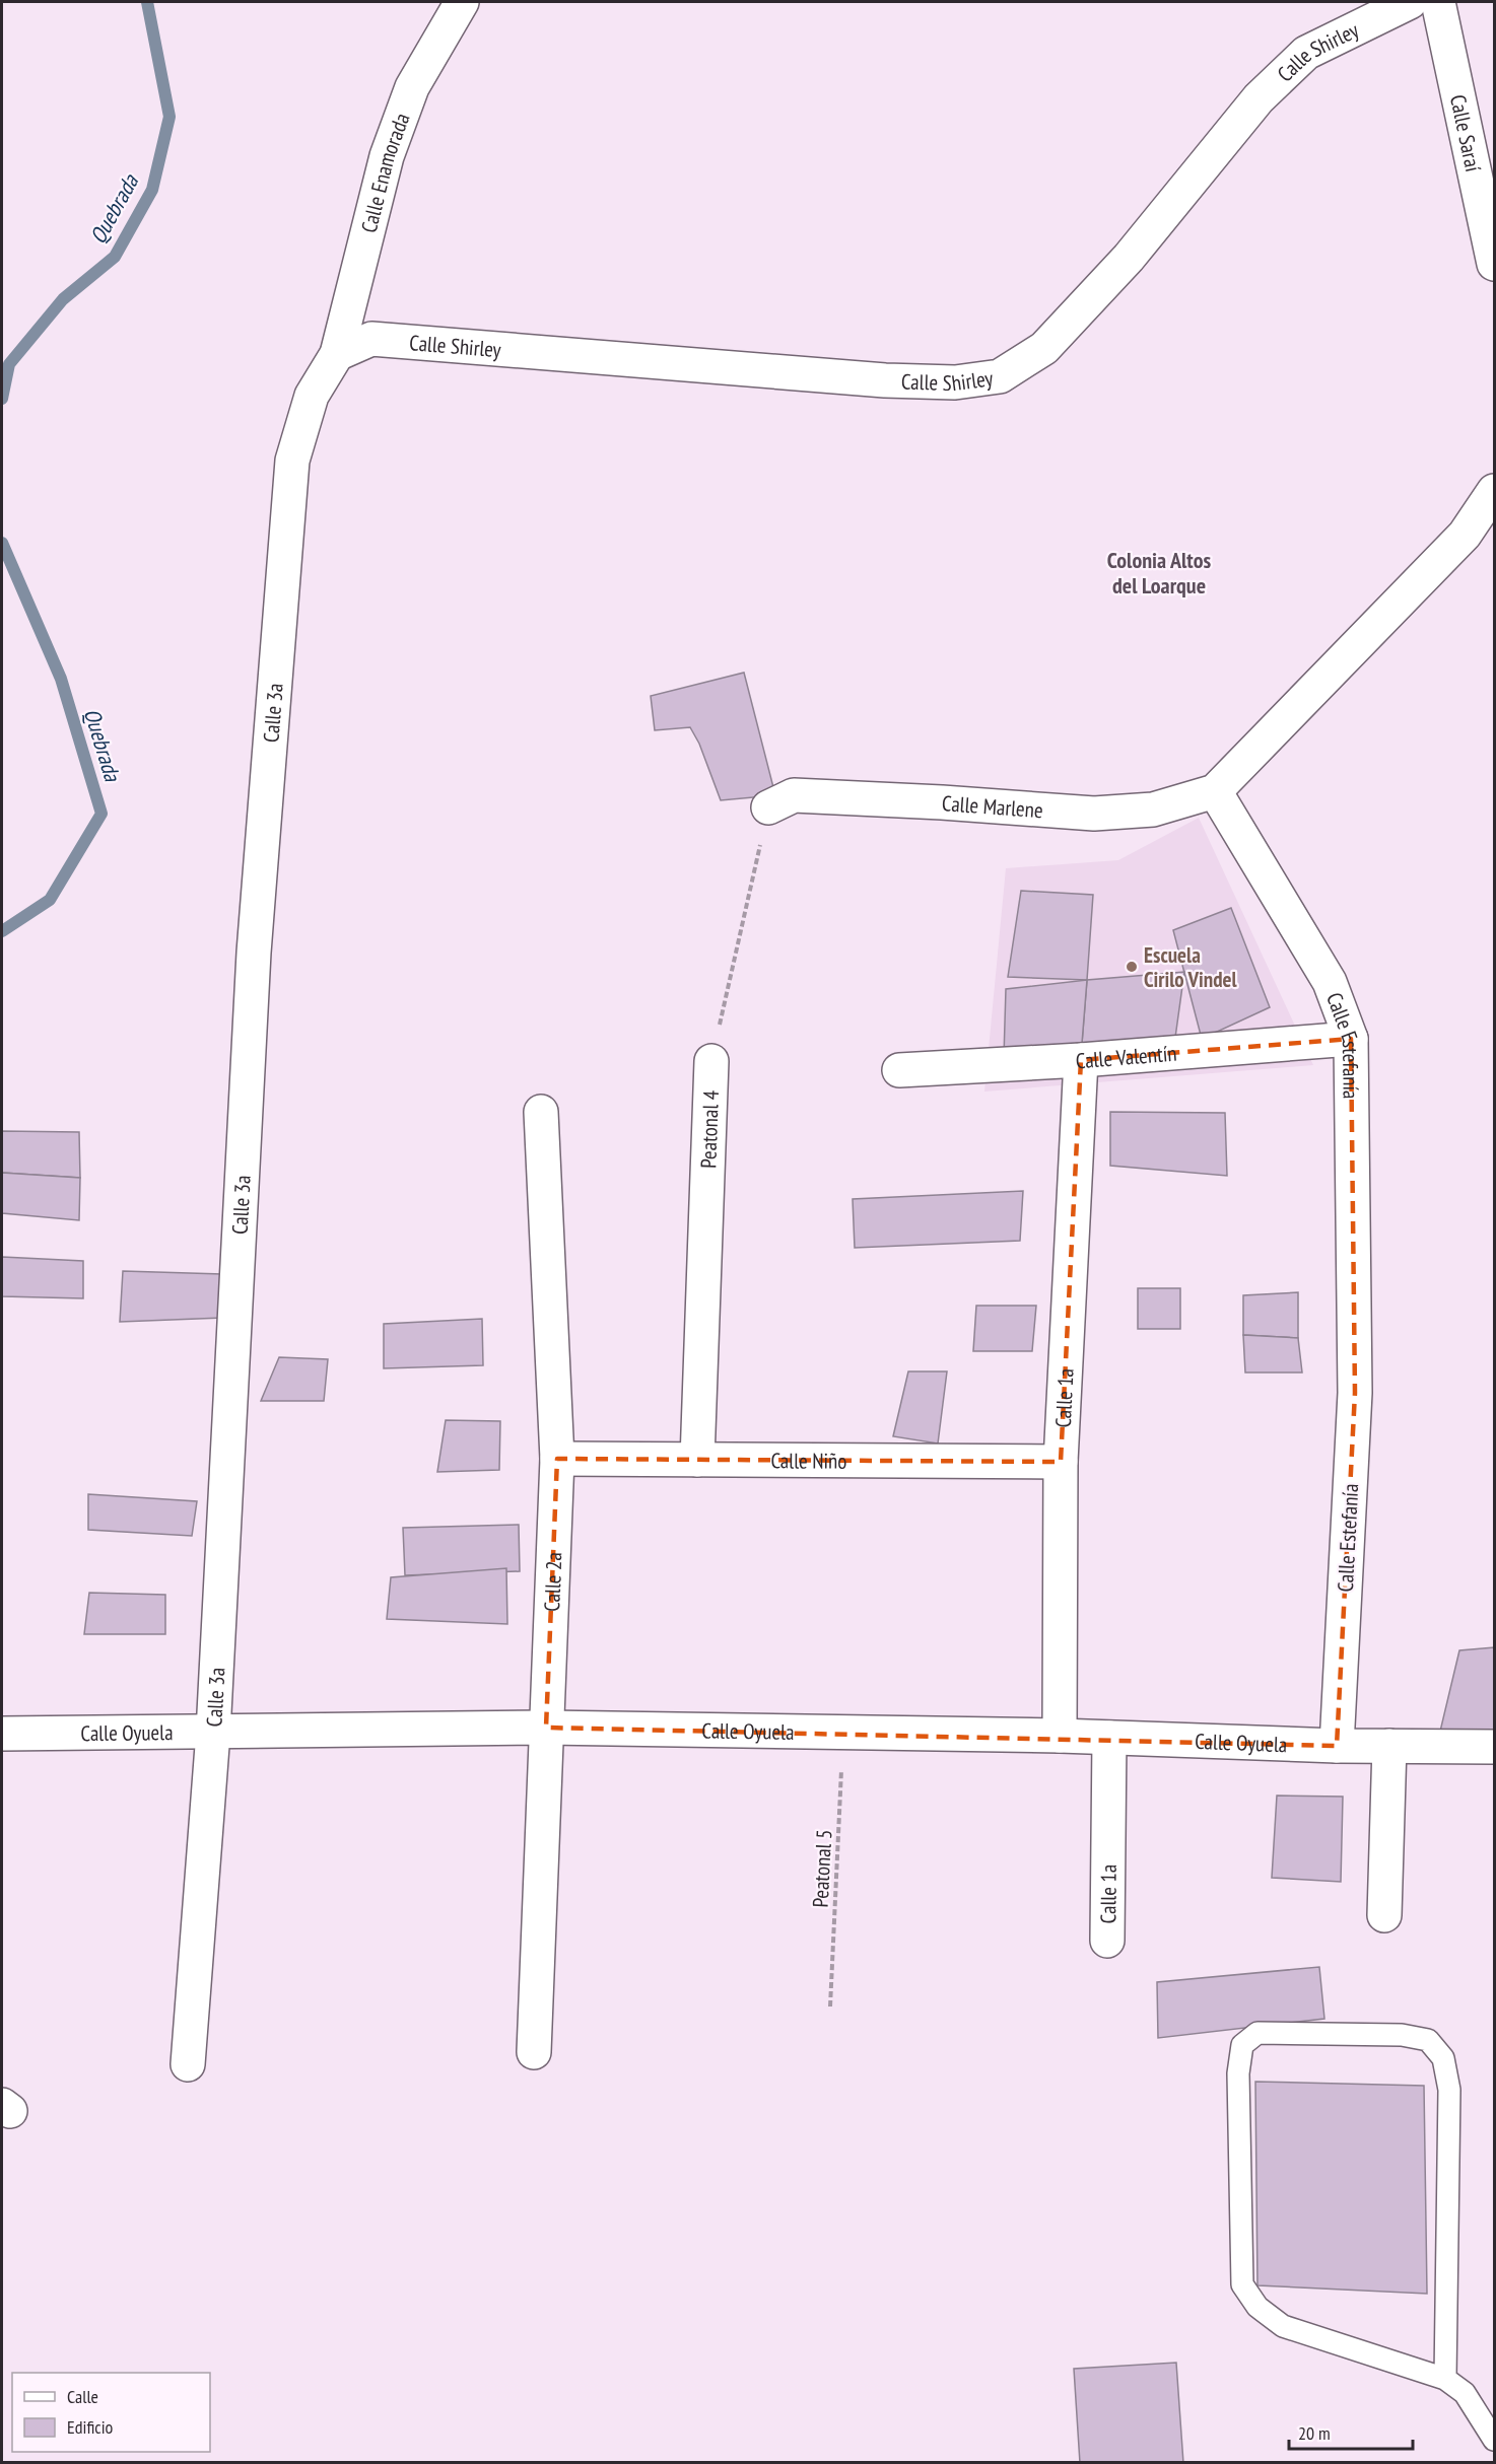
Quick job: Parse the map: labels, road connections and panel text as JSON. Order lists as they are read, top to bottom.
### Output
{
  "streets": {
    "street": [
      "Calle Shirley",
      "Calle Saraí",
      "Calle Enamorada",
      "Calle 3a",
      "Calle Marlene",
      "Calle Estefanía",
      "Calle Valentín",
      "Peatonal 4",
      "Calle 1a",
      "Calle Niño",
      "Calle 2a",
      "Calle Oyuela"
    ],
    "path": ["Peatonal 5"]
  },
  "crossings": [
    ["Calle Shirley", "Calle Enamorada"],
    ["Calle Shirley", "Calle 3a"],
    ["Calle Enamorada", "Calle 3a"],
    ["Calle 3a", "Calle Oyuela"],
    ["Calle Marlene", "Calle Estefanía"],
    ["Calle Marlene", "Peatonal 4"],
    ["Calle Estefanía", "Calle Valentín"],
    ["Calle Estefanía", "Calle Oyuela"],
    ["Calle Valentín", "Calle 1a"],
    ["Peatonal 4", "Calle Niño"],
    ["Calle 1a", "Calle Niño"],
    ["Calle 1a", "Calle Oyuela"],
    ["Calle Niño", "Calle 2a"],
    ["Calle 2a", "Calle Oyuela"],
    ["Calle Oyuela", "Peatonal 5"]
  ],
  "districts": ["Colonia Altos del Loarque"],
  "water": ["Quebrada"],
  "places": ["Escuela Cirilo Vindel"],
  "legend": ["Calle", "Edificio"],
  "scale_bar": "20 m"
}
